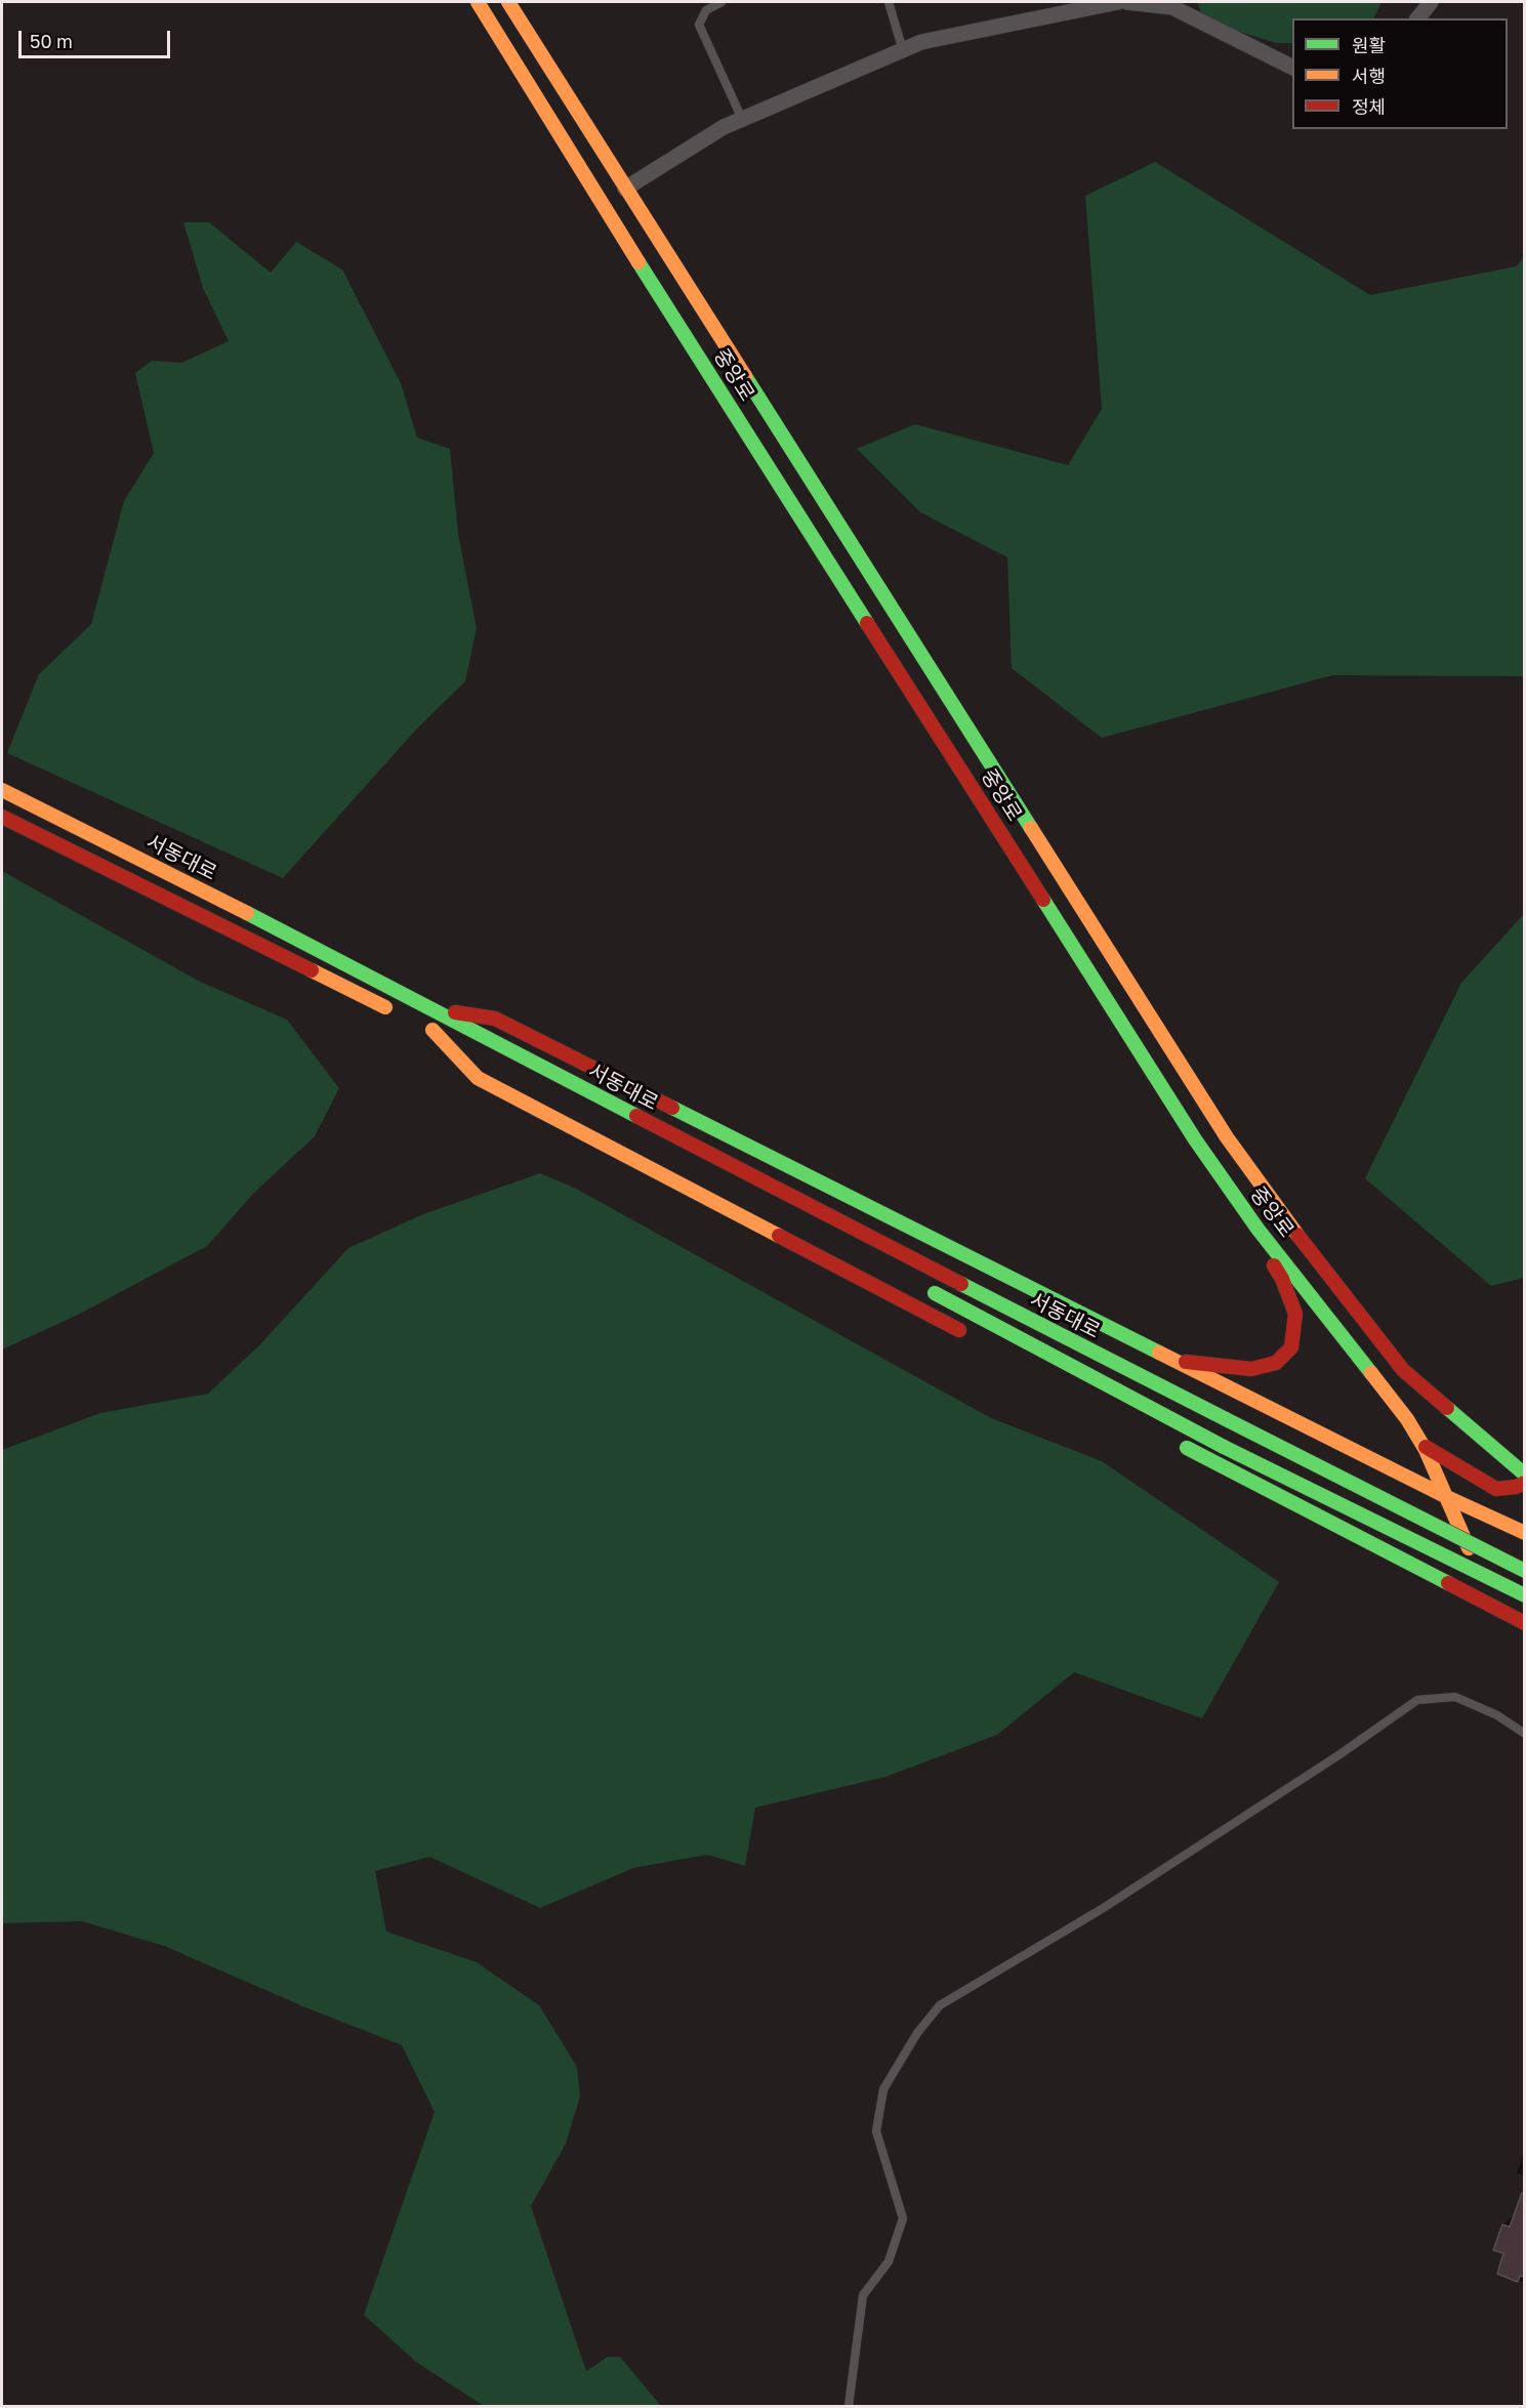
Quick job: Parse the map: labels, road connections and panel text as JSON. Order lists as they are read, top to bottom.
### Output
{
  "streets": {
    "main road": ["중앙로", "서동대로"]
  },
  "legend": ["원활", "서행", "정체"],
  "scale_bar": "50 m"
}
